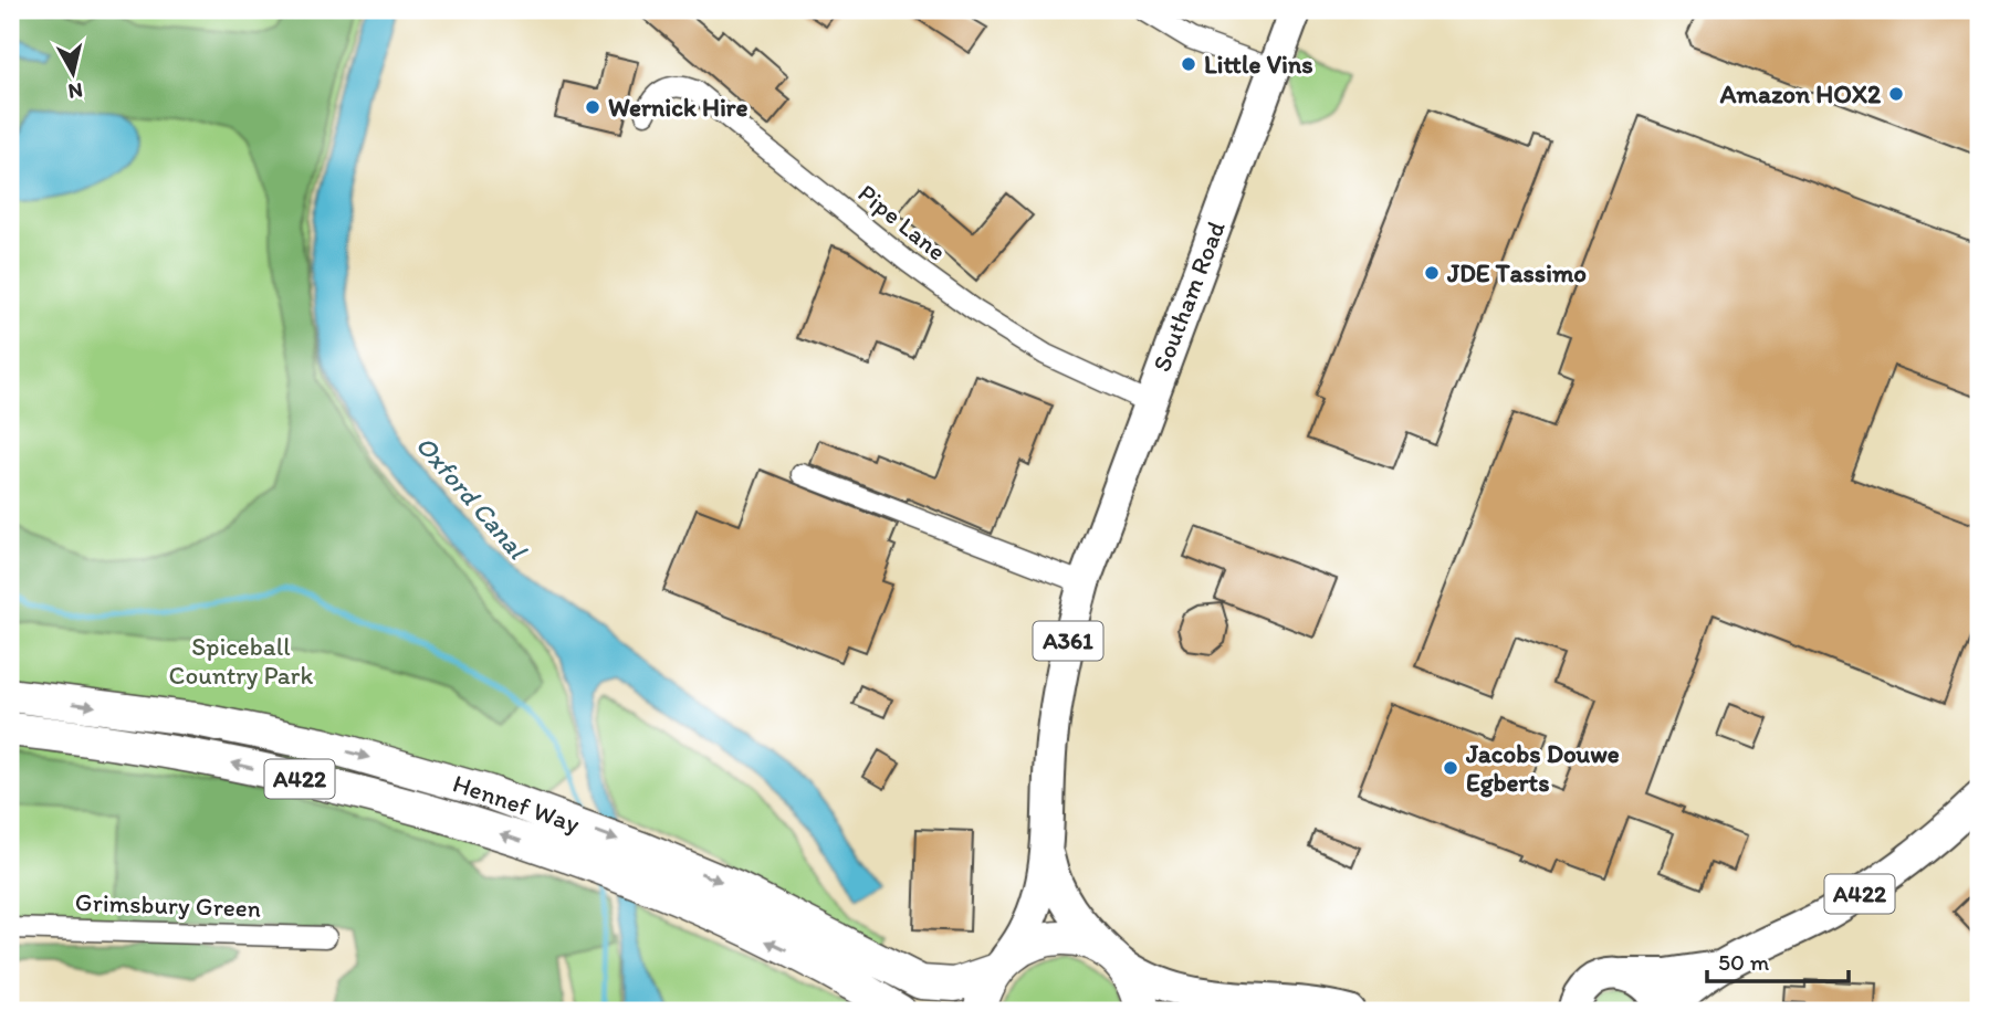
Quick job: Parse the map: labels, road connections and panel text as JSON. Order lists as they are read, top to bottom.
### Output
{
  "streets": {
    "highway": ["A422", "Hennef Way"],
    "main road": ["Southam Road", "A361"],
    "street": ["Pipe Lane", "Grimsbury Green"]
  },
  "crossings": [
    ["Pipe Lane", "Southam Road"],
    ["Southam Road", "Hennef Way"]
  ],
  "water": ["Oxford Canal"],
  "parks": ["Spiceball Country Park"],
  "places": [
    "Little Vins",
    "Amazon HOX2",
    "Wernick Hire",
    "JDE Tassimo",
    "Jacobs Douwe Egberts"
  ],
  "scale_bar": "50 m",
  "north": "bottom"
}
